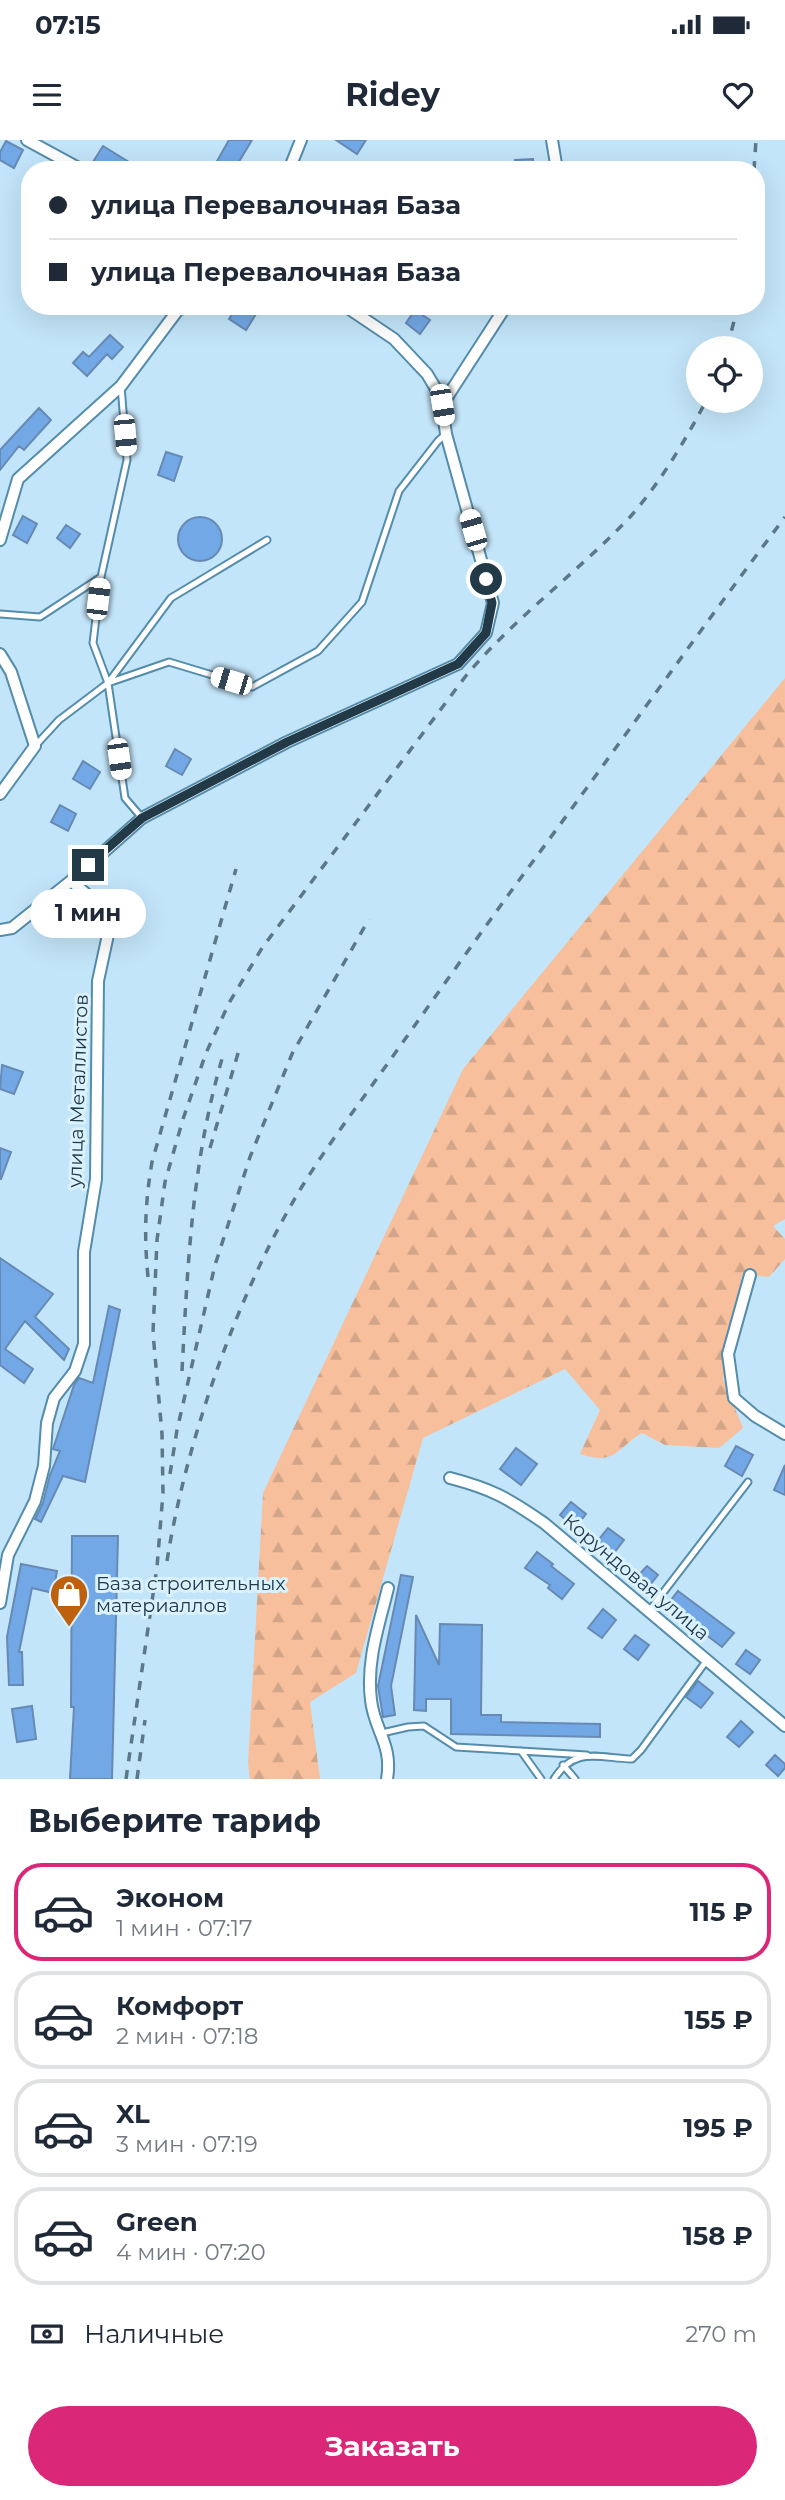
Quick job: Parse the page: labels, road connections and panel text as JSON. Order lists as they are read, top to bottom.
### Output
{
  "streets": {
    "street": ["улица Металлистов", "Корундовая улица"]
  },
  "places": {
    "shop": ["База cтроительных материаллов"]
  },
  "page": {
    "status": "07:15",
    "header": "Ridey",
    "banner": ["улица Перевалочная База", "улица Перевалочная База"],
    "bubble": "1 мин",
    "heading": "Выберите тариф",
    "list": [
      {
        "name": "Эконом",
        "note": "1 мин · 07:17",
        "value": "115 ₽"
      },
      {
        "name": "Комфорт",
        "note": "2 мин · 07:18",
        "value": "155 ₽"
      },
      {
        "name": "XL",
        "note": "3 мин · 07:19",
        "value": "195 ₽"
      },
      {
        "name": "Green",
        "note": "4 мин · 07:20",
        "value": "158 ₽"
      }
    ],
    "pay": ["Наличные", "270 m"],
    "buttons": "Заказать"
  }
}
